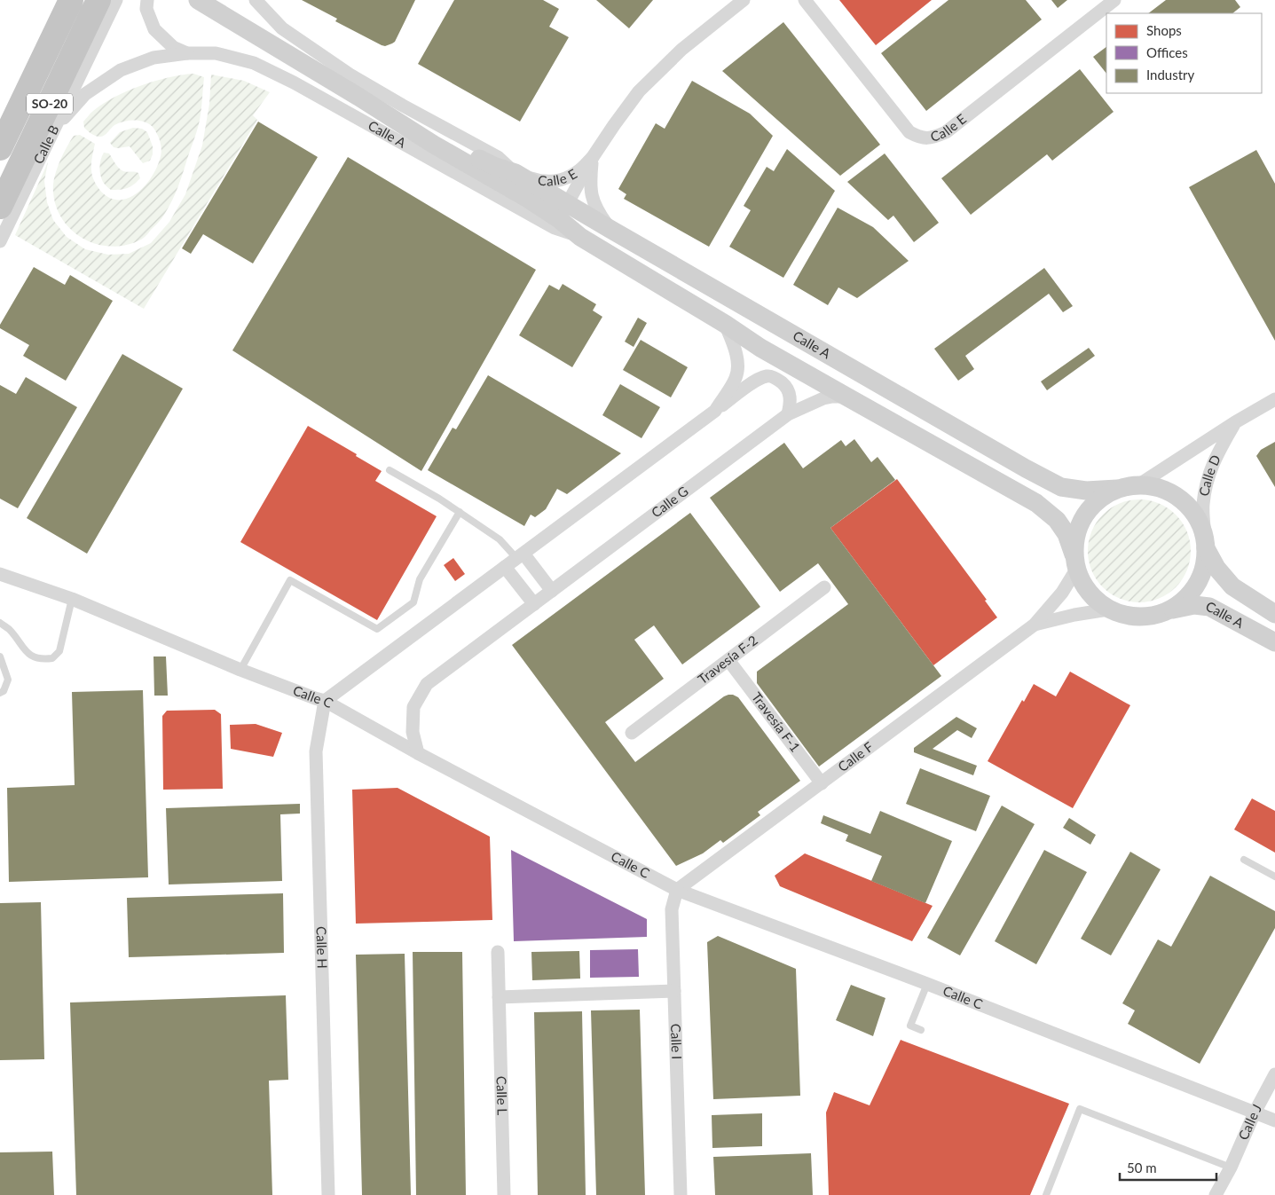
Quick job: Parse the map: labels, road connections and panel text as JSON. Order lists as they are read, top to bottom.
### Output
{
  "streets": {
    "highway": ["SO-20"],
    "street": [
      "Calle E",
      "Calle A",
      "Calle B",
      "Calle D",
      "Calle G",
      "Travesía F-2",
      "Calle C",
      "Travesía F-1",
      "Calle F",
      "Calle H",
      "Calle I",
      "Calle L",
      "Calle J"
    ]
  },
  "crossings": [
    ["Calle E", "Calle A"],
    ["Calle A", "Calle B"],
    ["Calle A", "Calle D"],
    ["Calle A", "Calle G"],
    ["Calle A", "Calle F"],
    ["Calle D", "Calle F"],
    ["Calle G", "Calle C"],
    ["Travesía F-2", "Travesía F-1"],
    ["Calle C", "Calle F"],
    ["Calle C", "Calle H"],
    ["Calle C", "Calle I"],
    ["Calle C", "Calle J"],
    ["Travesía F-1", "Calle F"],
    ["Calle F", "Calle I"]
  ],
  "legend": ["Shops", "Offices", "Industry"],
  "scale_bar": "50 m"
}
